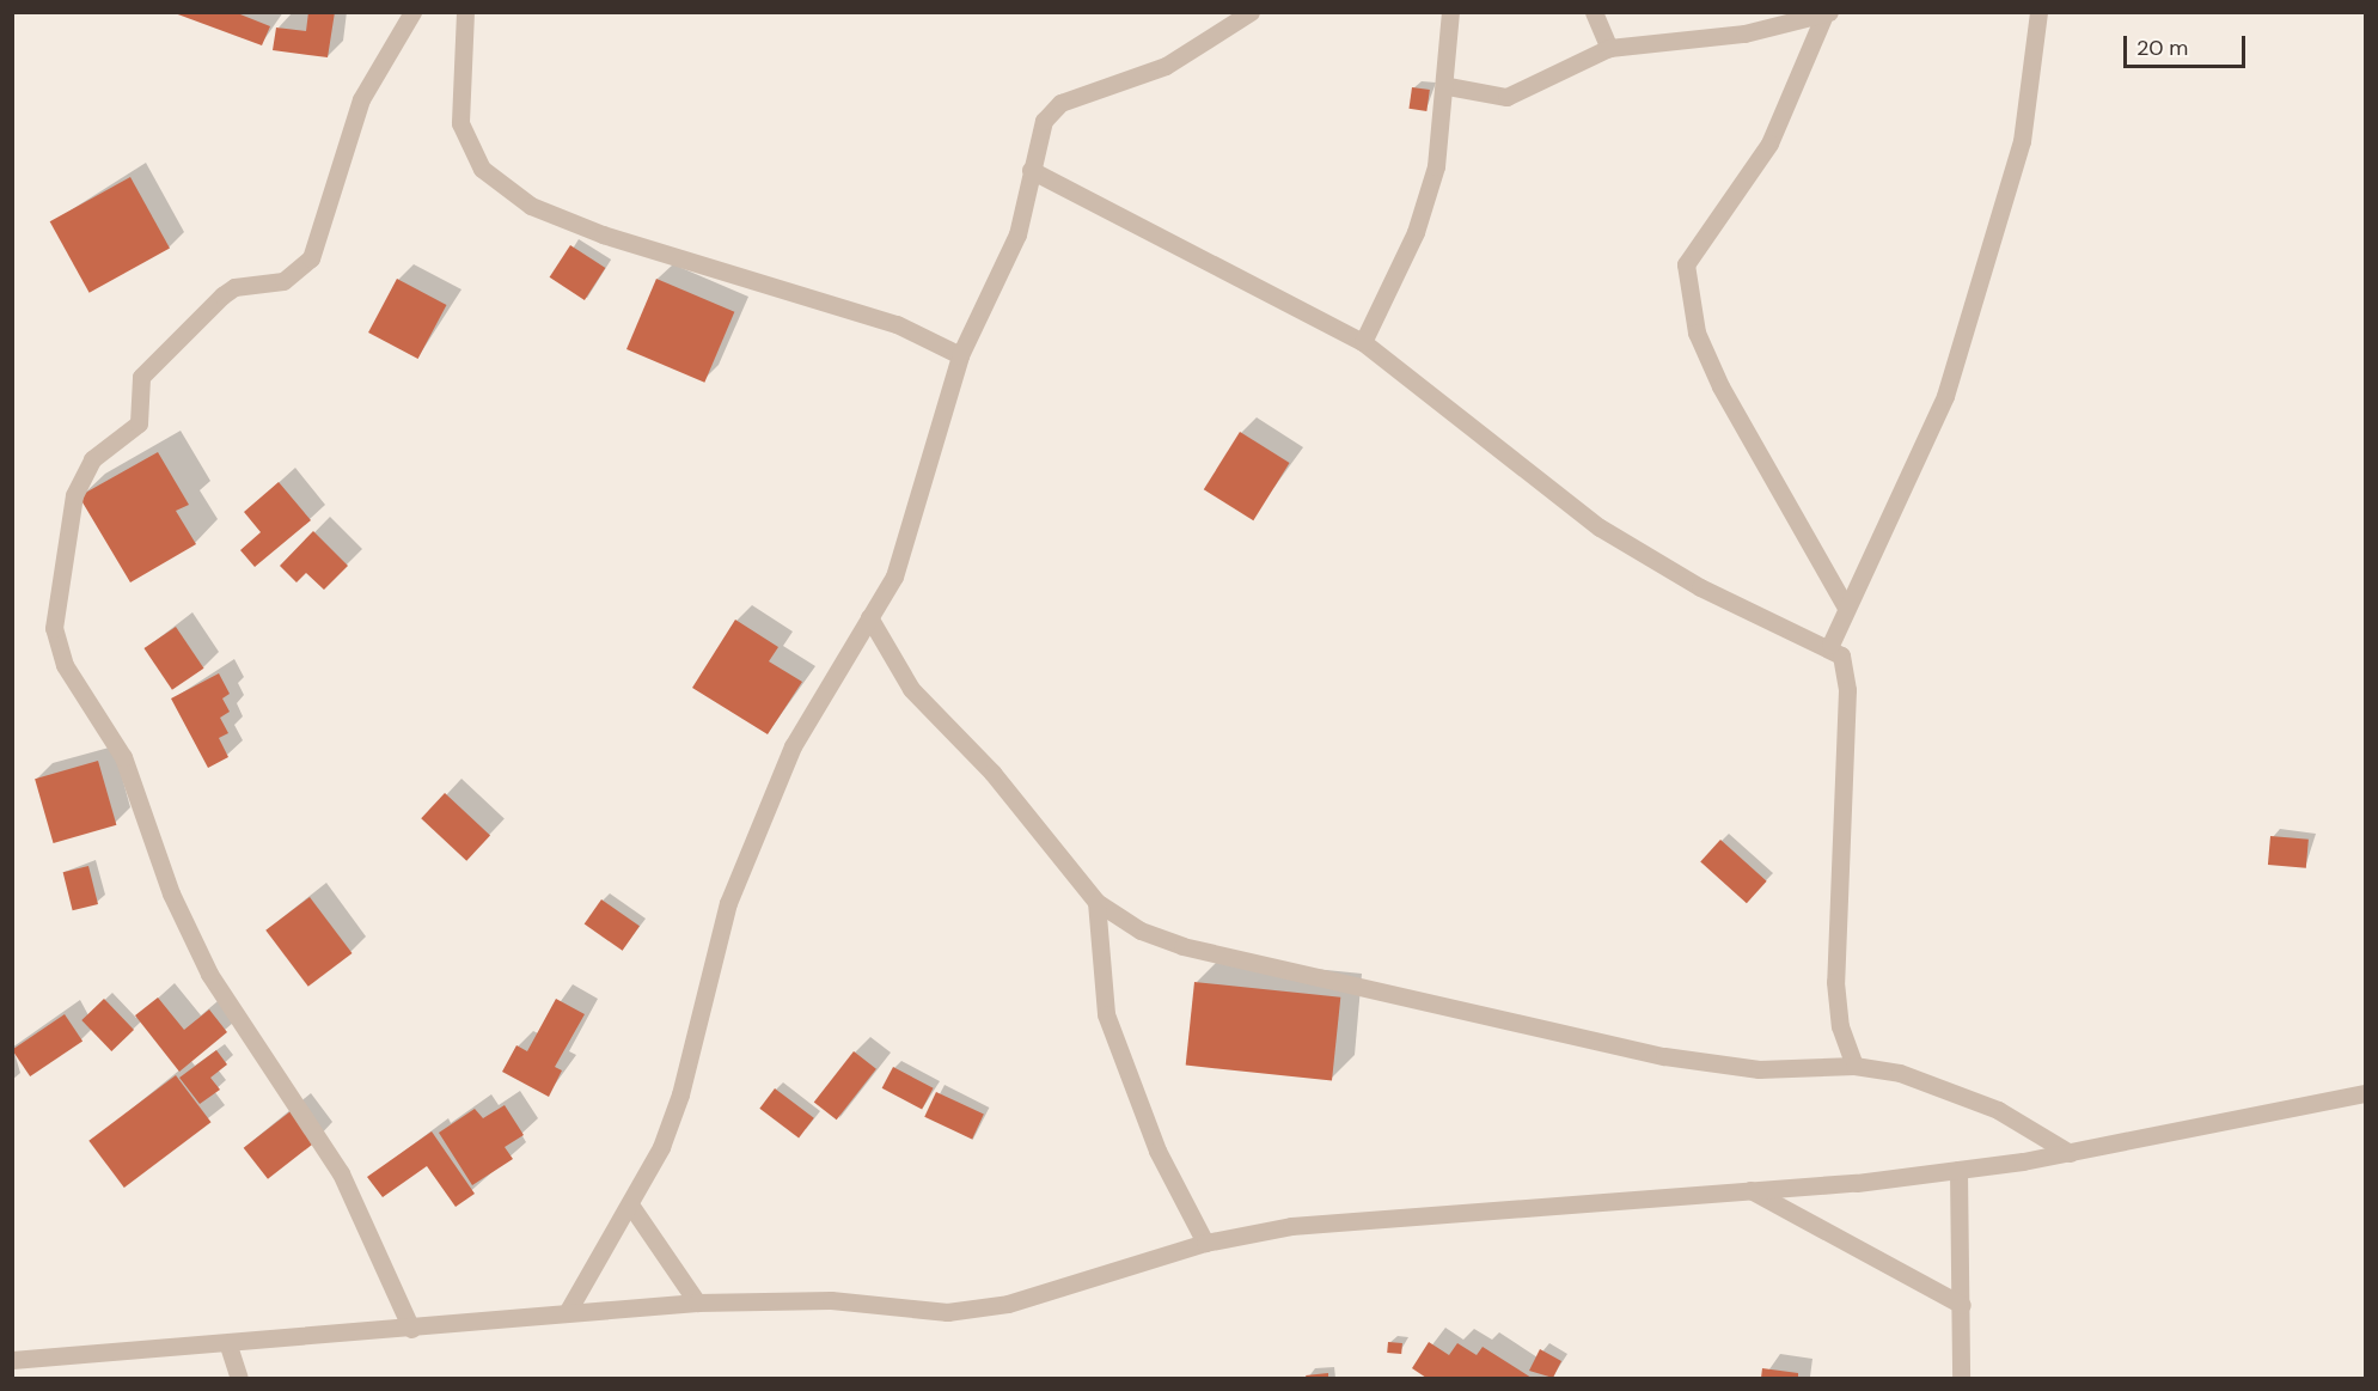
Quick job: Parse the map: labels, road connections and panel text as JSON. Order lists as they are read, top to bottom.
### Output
{
  "scale_bar": "20 m"
}
